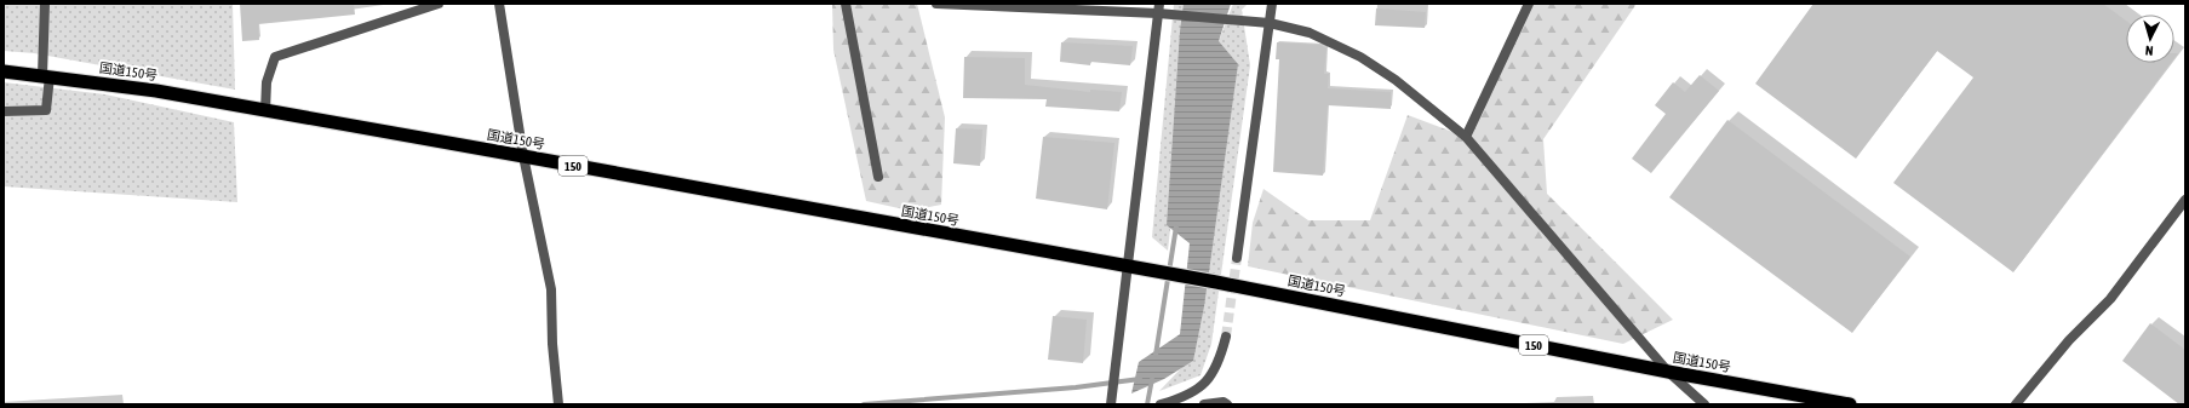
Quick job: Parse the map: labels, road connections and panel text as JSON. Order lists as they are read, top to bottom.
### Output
{
  "streets": {
    "highway": ["国道150号", "150"]
  },
  "north": "bottom"
}
